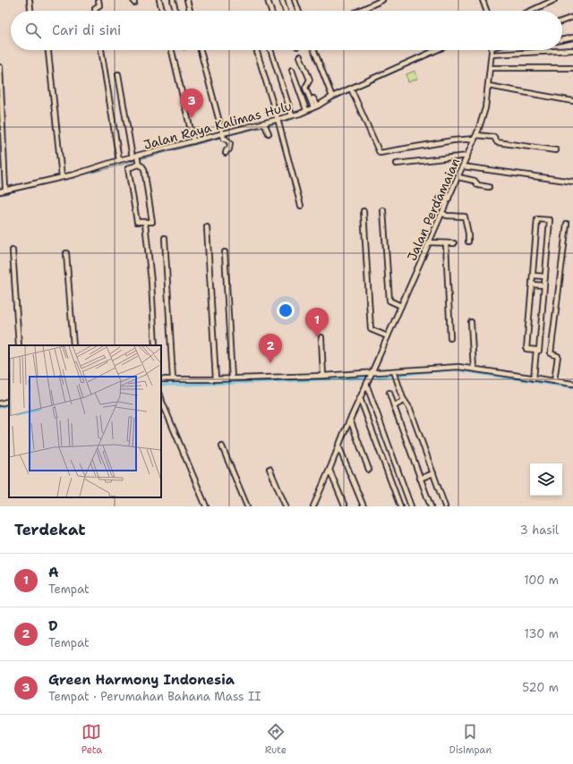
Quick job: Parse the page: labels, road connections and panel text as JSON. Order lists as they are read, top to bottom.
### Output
{
  "streets": {
    "street": ["Jalan Raya Kalimas Hulu", "Jalan Perdamaian"]
  },
  "page": {
    "search": "Cari di sini",
    "pins": ["3", "1", "2"],
    "heading": ["Terdekat", "3 hasil"],
    "list": [
      {
        "mark": "1",
        "name": "A",
        "note": "Tempat",
        "value": "100 m"
      },
      {
        "mark": "2",
        "name": "D",
        "note": "Tempat",
        "value": "130 m"
      },
      {
        "mark": "3",
        "name": "Green Harmony Indonesia",
        "note": "Tempat · Perumahan Bahana Mass II",
        "value": "520 m"
      }
    ],
    "nav": ["Peta", "Rute", "Disimpan"]
  }
}
